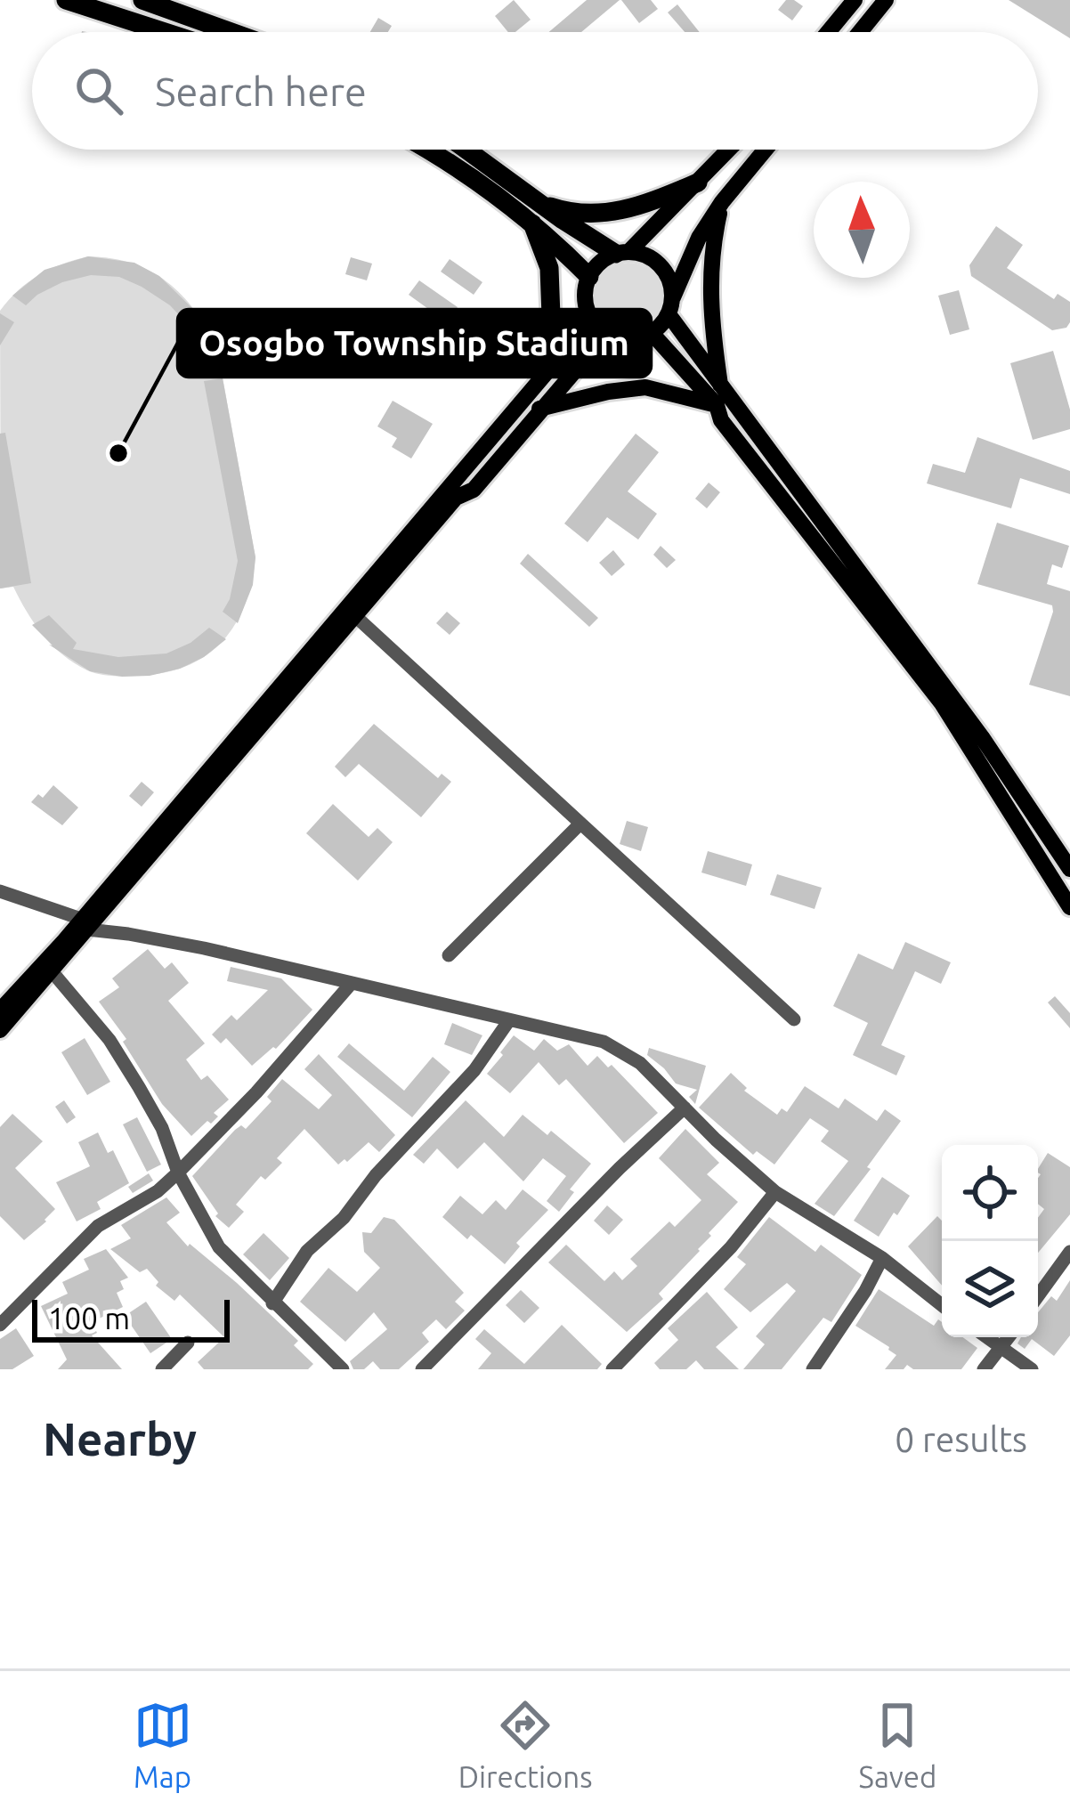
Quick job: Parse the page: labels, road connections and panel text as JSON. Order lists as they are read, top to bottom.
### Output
{
  "places": ["Osogbo Township Stadium"],
  "scale_bar": "100 m",
  "north": "top",
  "page": {
    "search": "Search here",
    "scale": "100 m",
    "heading": ["Nearby", "0 results"],
    "nav": ["Map", "Directions", "Saved"]
  }
}
